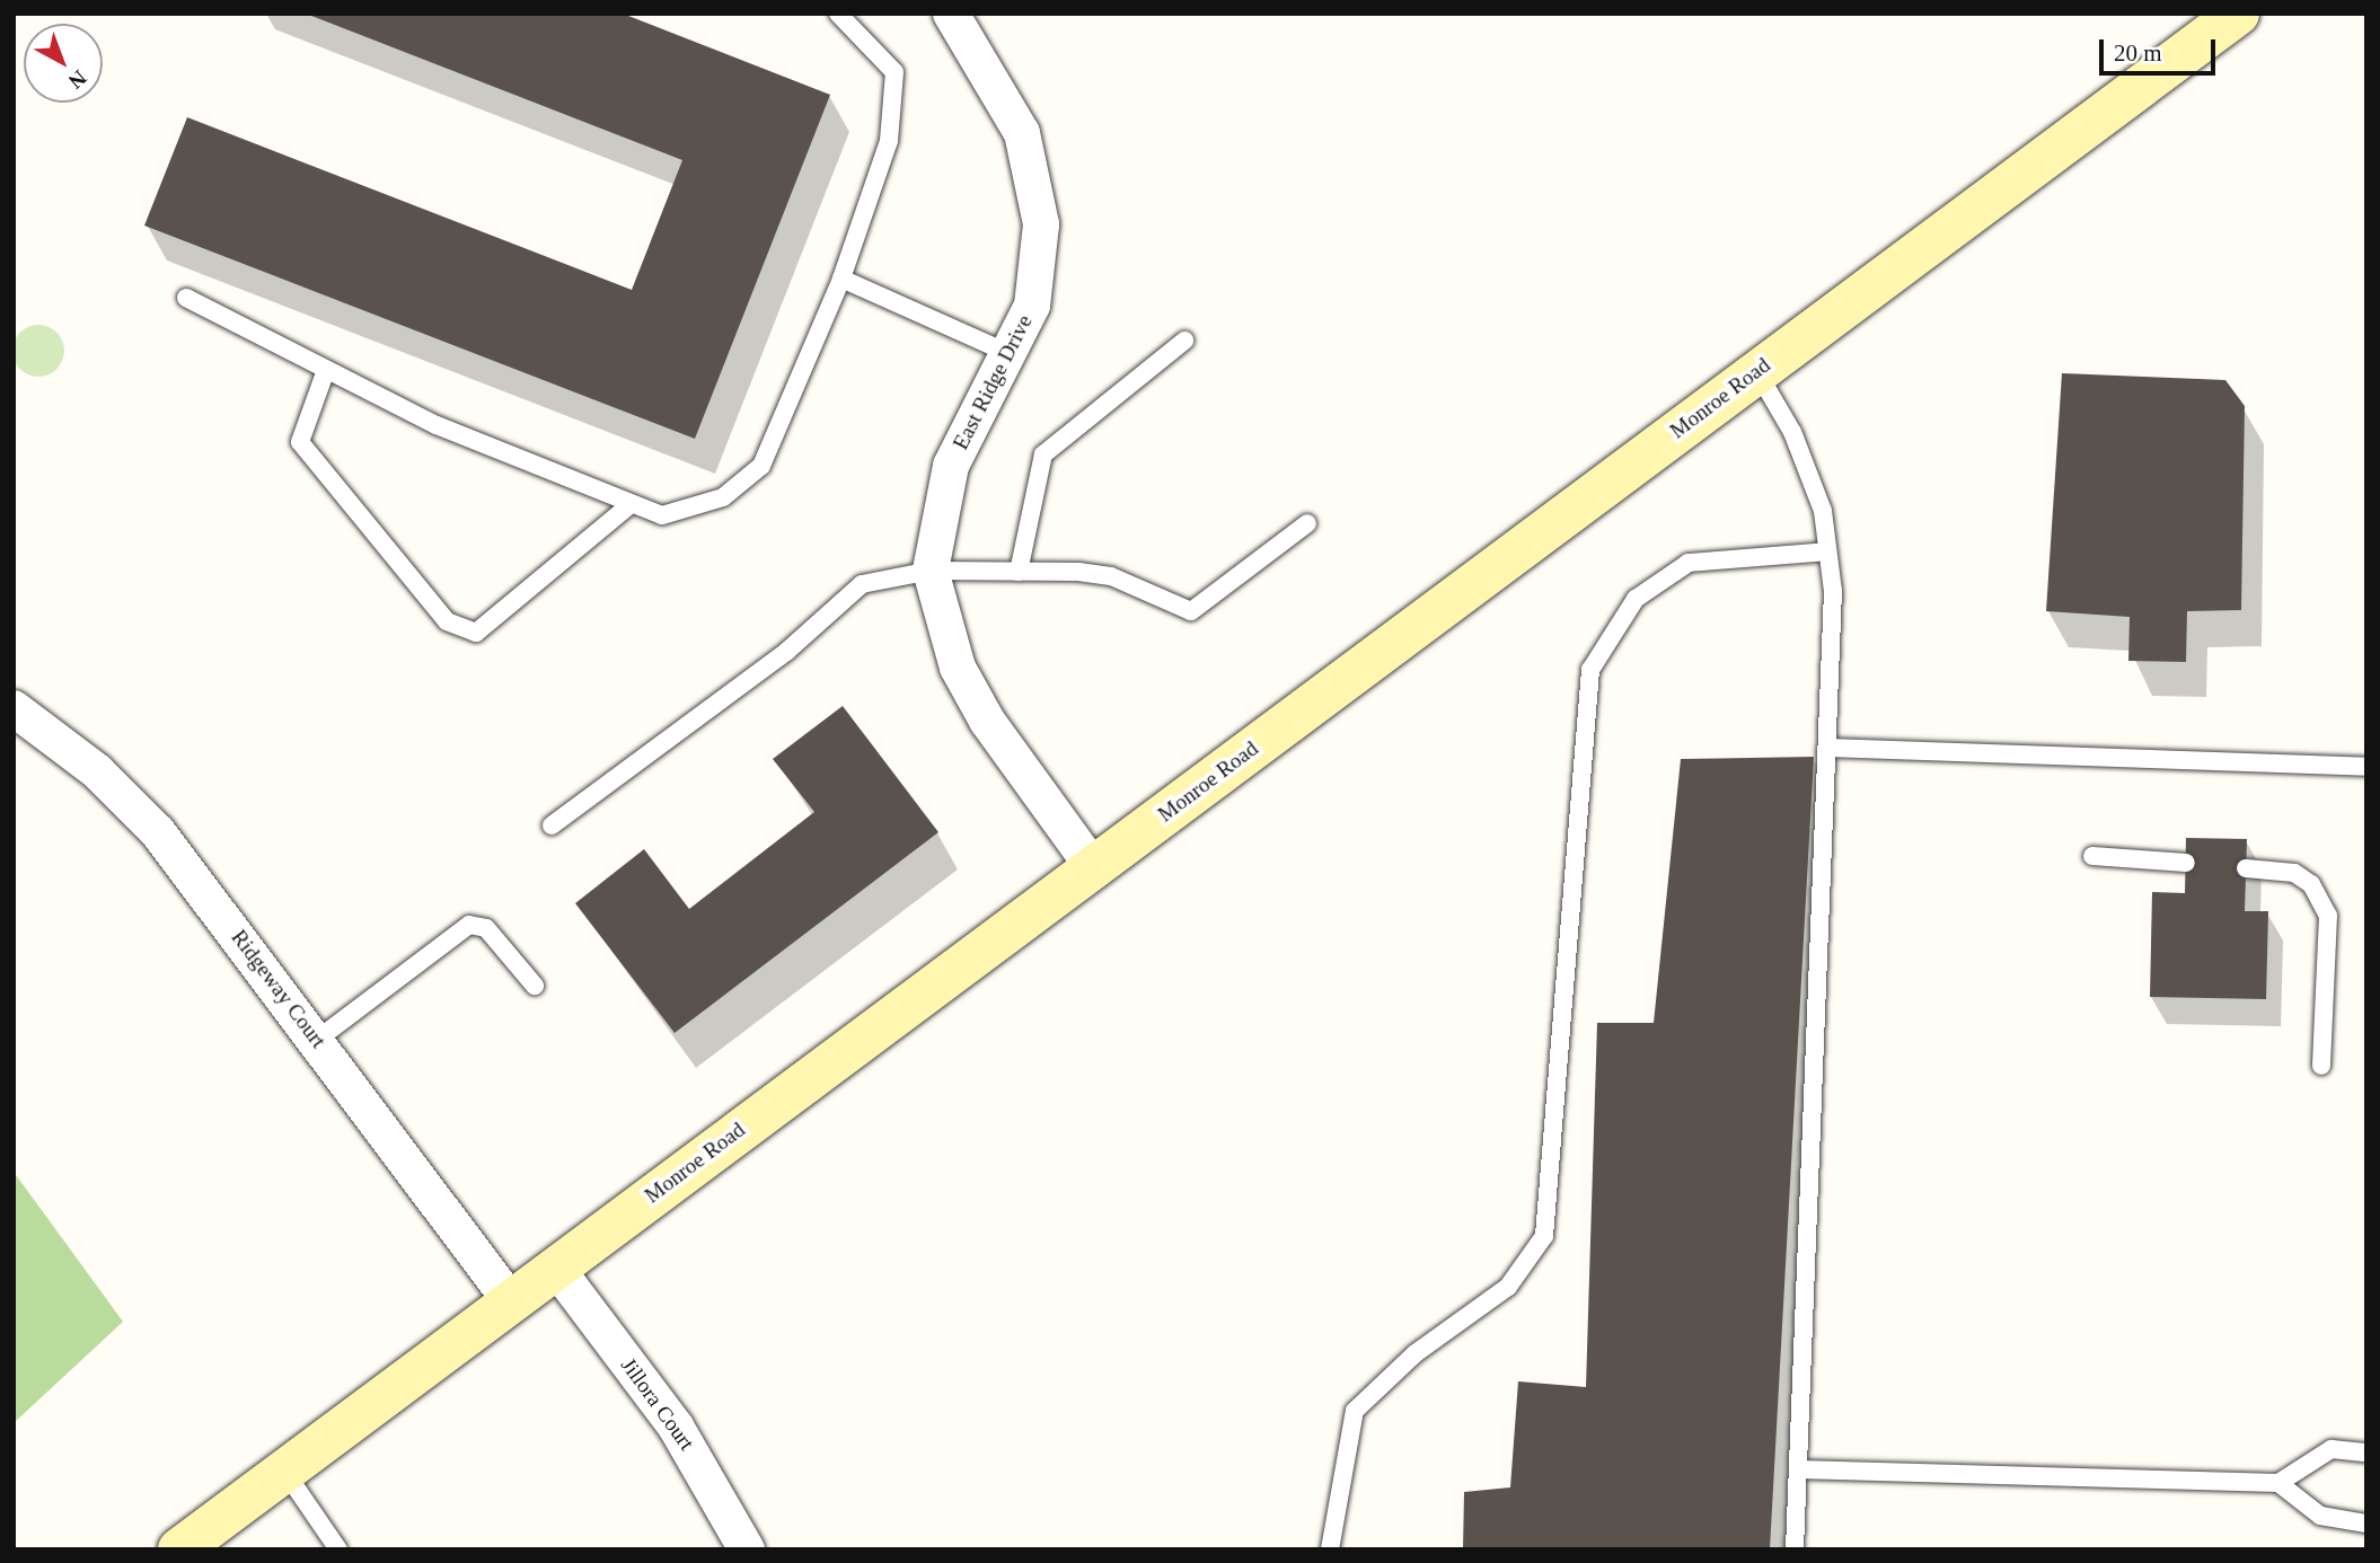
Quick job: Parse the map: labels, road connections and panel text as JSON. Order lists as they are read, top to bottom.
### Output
{
  "streets": {
    "street": [
      "East Ridge Drive",
      "Monroe Road",
      "Ridgeway Court",
      "Jillora Court"
    ]
  },
  "crossings": [
    ["East Ridge Drive", "Monroe Road"],
    ["Monroe Road", "Ridgeway Court"],
    ["Monroe Road", "Jillora Court"]
  ],
  "scale_bar": "20 m",
  "north": "bottom right"
}
